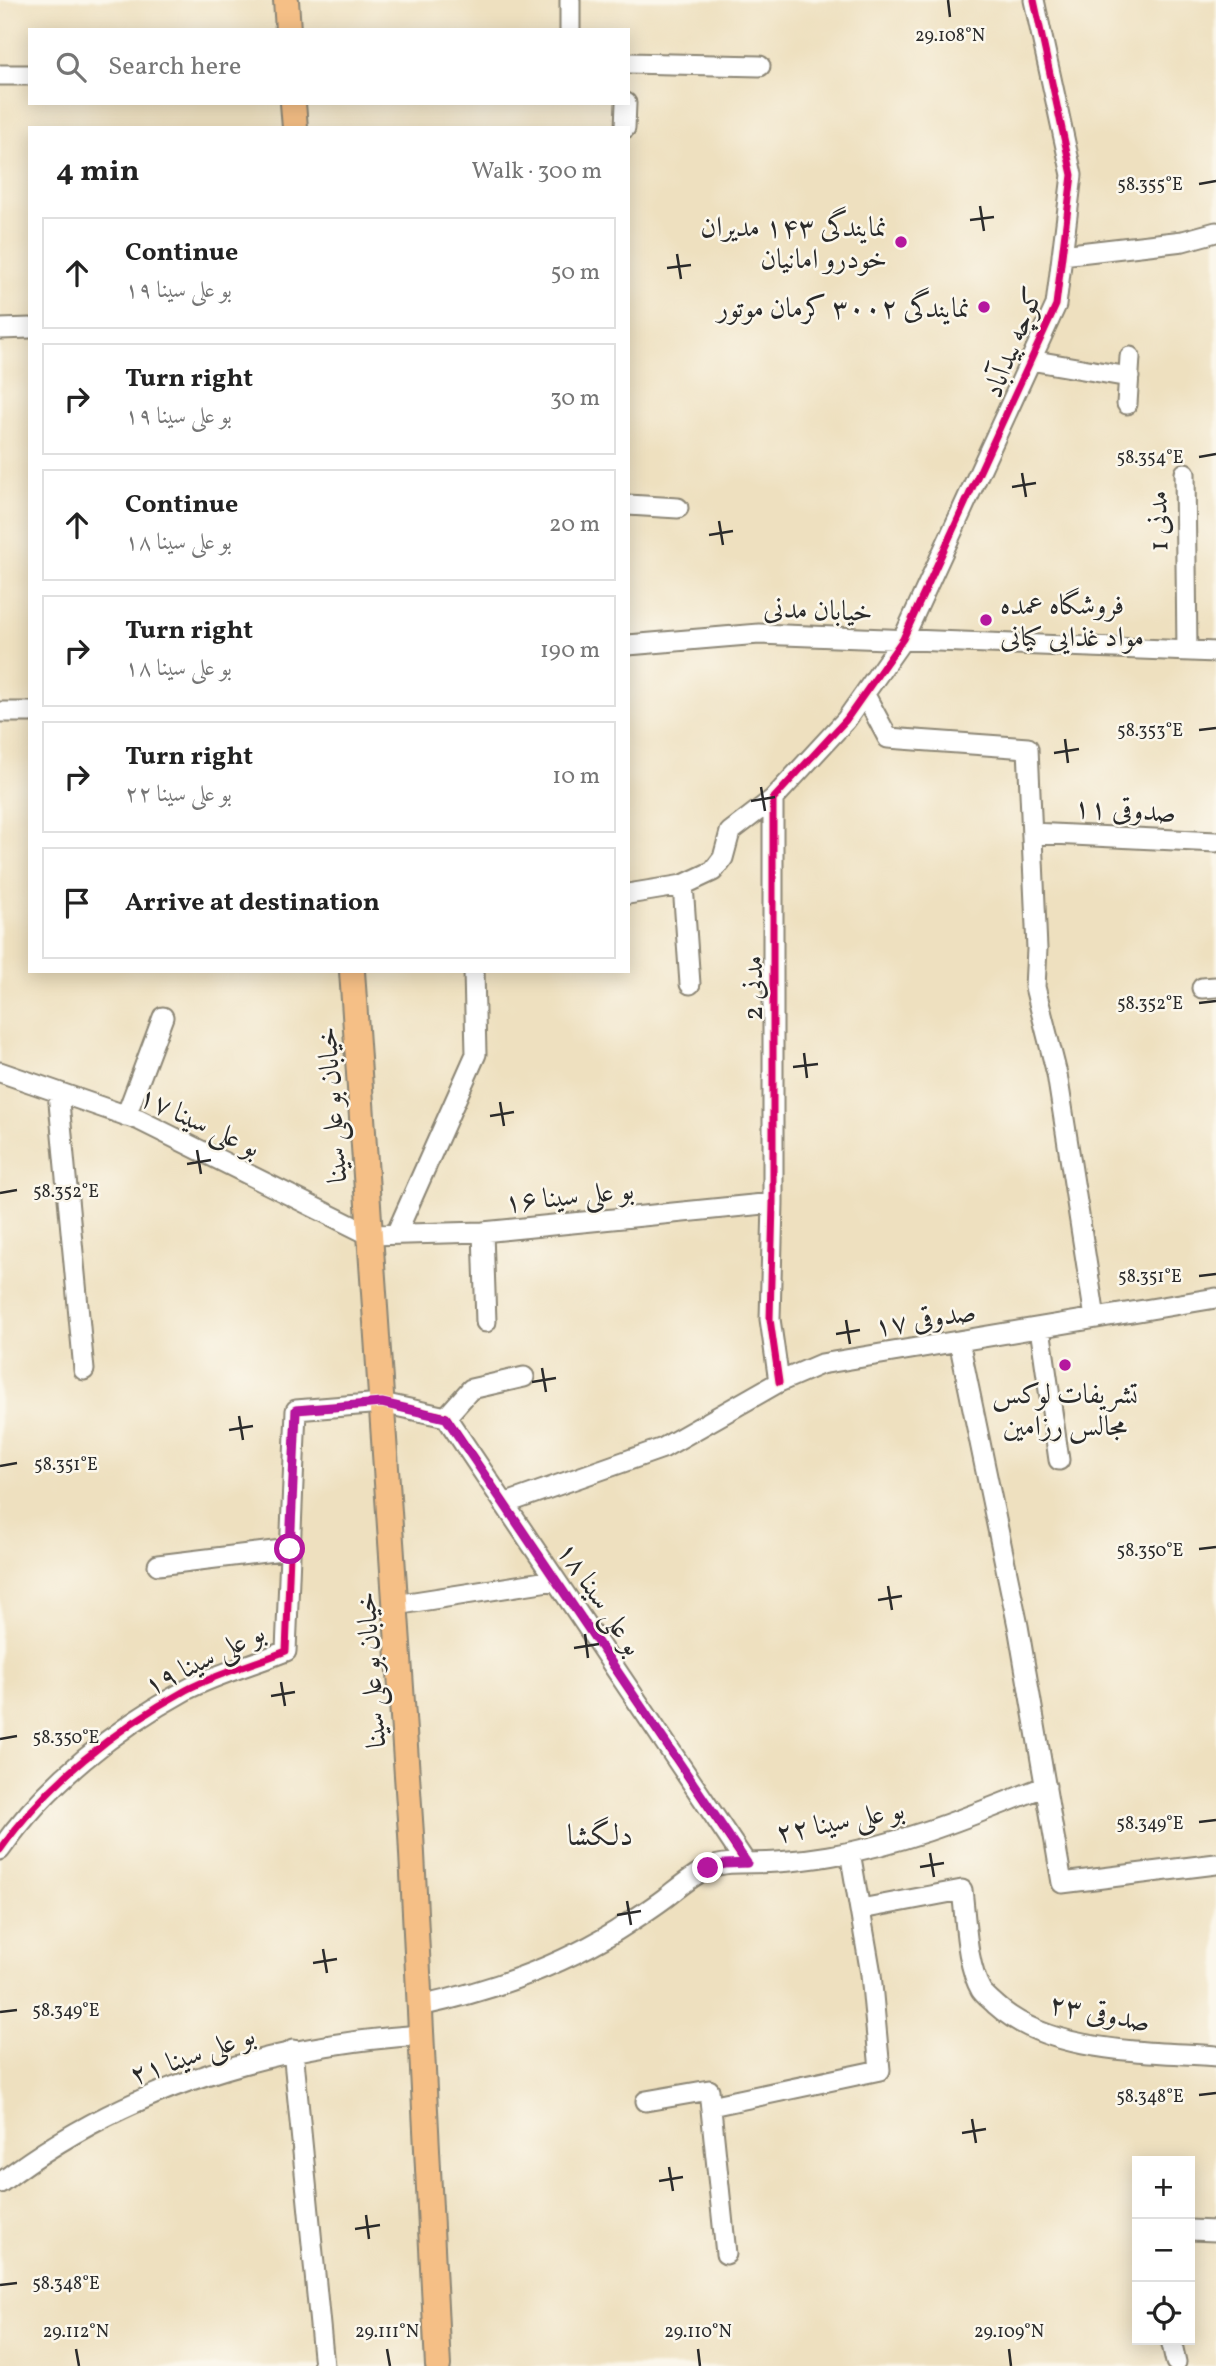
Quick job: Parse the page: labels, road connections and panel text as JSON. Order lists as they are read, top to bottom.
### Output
{
  "streets": {
    "main road": ["خیابان بو علی سینا"],
    "street": [
      "کوچه بیدآباد",
      "مدنی 1",
      "خیابان مدنی",
      "صدوقی ۱۱",
      "مدنی 2",
      "بو علی سینا ۱۷",
      "بو علی سینا ۱۶",
      "صدوقی ۱۷",
      "بو علی سینا ۱۸",
      "بو علی سینا ۱۹",
      "بو علی سینا ۲۲",
      "صدوقی ۲۳",
      "بو علی سینا ۲۱"
    ]
  },
  "crossings": [
    ["کوچه بیدآباد", "خیابان مدنی"],
    ["مدنی 1", "خیابان مدنی"],
    ["مدنی 2", "بو علی سینا ۱۶"],
    ["مدنی 2", "صدوقی ۱۷"],
    ["خیابان بو علی سینا", "بو علی سینا ۱۷"],
    ["خیابان بو علی سینا", "بو علی سینا ۱۶"],
    ["خیابان بو علی سینا", "بو علی سینا ۱۹"],
    ["خیابان بو علی سینا", "بو علی سینا ۲۲"],
    ["خیابان بو علی سینا", "بو علی سینا ۲۱"],
    ["بو علی سینا ۱۷", "بو علی سینا ۱۶"],
    ["صدوقی ۱۷", "بو علی سینا ۱۸"],
    ["بو علی سینا ۱۸", "بو علی سینا ۲۲"]
  ],
  "districts": ["دلگشا"],
  "places": [
    "نمایندگی ۱۴۳ مدیران خودرو امانیان",
    "نمایندگی ۳۰۰۲ کرمان موتور",
    "فروشگاه عمده مواد غذایی کیانی",
    "تشریفات لوکس مجالس رزامین"
  ],
  "page": {
    "search": "Search here",
    "heading": ["4 min", "Walk · 300 m"],
    "list": [
      ["Continue", "بو علی سینا ۱۹", "50 m"],
      ["Turn right", "بو علی سینا ۱۹", "30 m"],
      ["Continue", "بو علی سینا ۱۸", "20 m"],
      ["Turn right", "بو علی سینا ۱۸", "190 m"],
      ["Turn right", "بو علی سینا ۲۲", "10 m"],
      "Arrive at destination"
    ],
    "map_buttons": ["+", "−"]
  },
  "coordinates": [
    "29.108°N",
    "58.355°E",
    "58.354°E",
    "58.353°E",
    "58.352°E",
    "58.351°E",
    "58.350°E",
    "58.349°E",
    "58.348°E",
    "29.112°N",
    "29.111°N",
    "29.110°N",
    "29.109°N"
  ]
}
